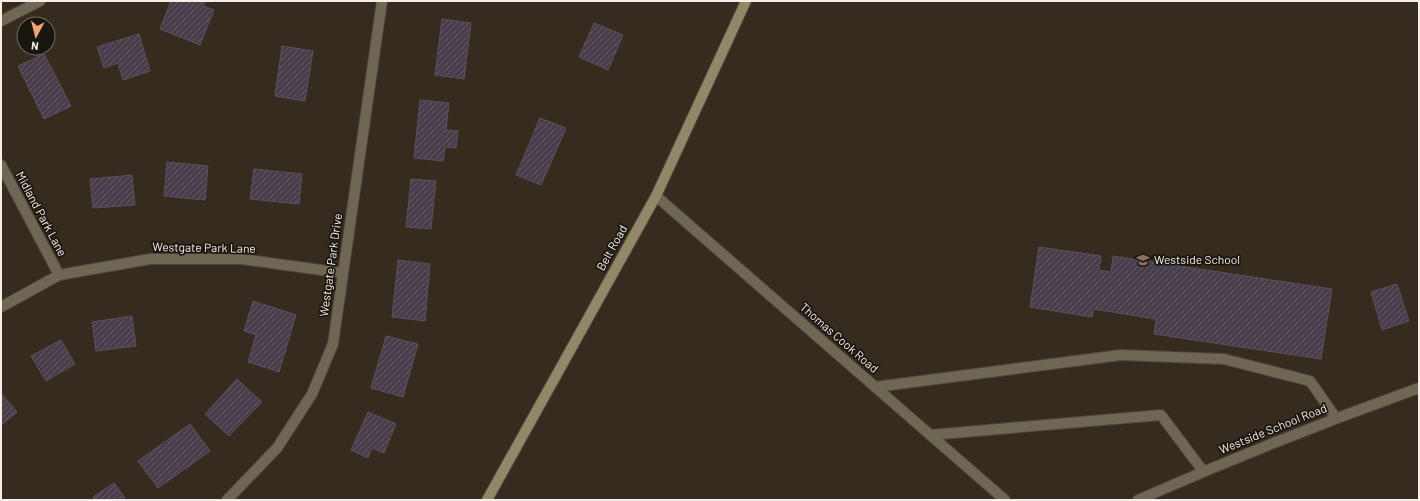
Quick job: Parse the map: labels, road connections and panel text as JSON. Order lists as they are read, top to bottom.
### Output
{
  "streets": {
    "street": [
      "Midland Park Lane",
      "Westgate Park Lane",
      "Belt Road",
      "Westgate Park Drive",
      "Thomas Cook Road",
      "Westside School Road"
    ]
  },
  "crossings": [
    ["Midland Park Lane", "Westgate Park Lane"],
    ["Westgate Park Lane", "Westgate Park Drive"],
    ["Belt Road", "Thomas Cook Road"]
  ],
  "places": {
    "school or university": ["Westside School"]
  },
  "north": "bottom"
}
